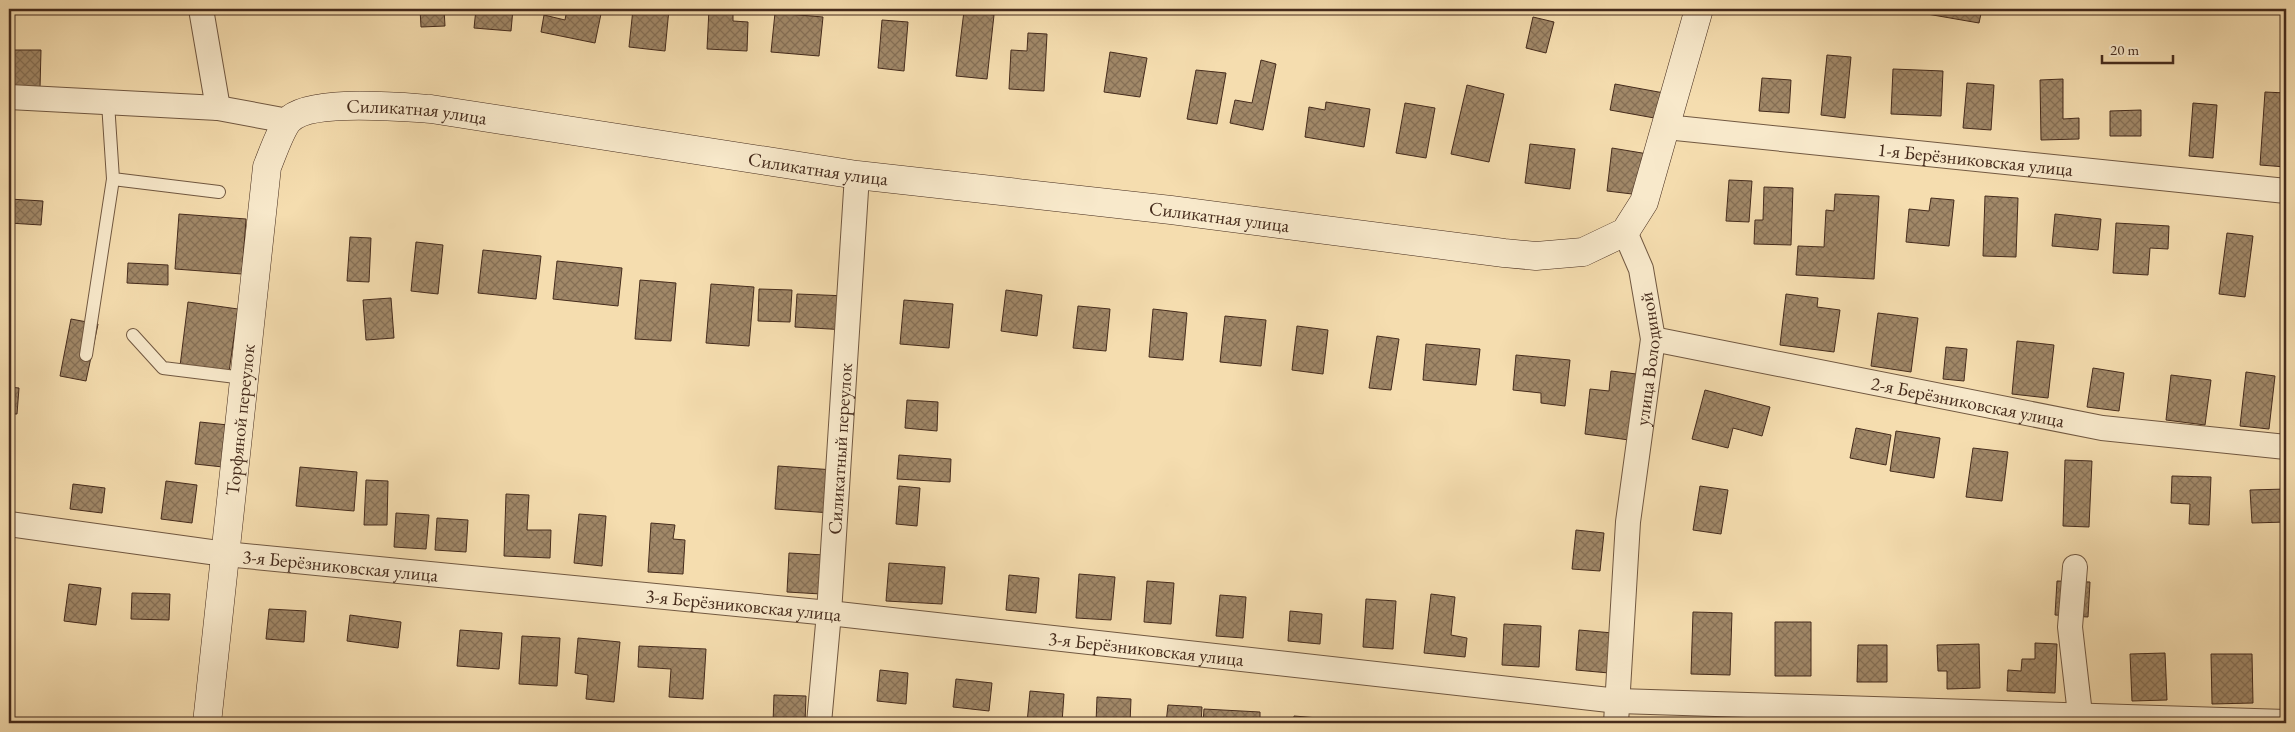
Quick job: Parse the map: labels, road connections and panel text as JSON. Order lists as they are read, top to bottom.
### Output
{
  "streets": {
    "street": [
      "Силикатная улица",
      "1-я Берёзниковская улица",
      "улица Володиной",
      "2-я Берёзниковская улица",
      "Торфяной переулок",
      "Силикатный переулок",
      "3-я Берёзниковская улица"
    ]
  },
  "crossings": [
    ["Силикатная улица", "улица Володиной"],
    ["Силикатная улица", "Торфяной переулок"],
    ["Силикатная улица", "Силикатный переулок"],
    ["улица Володиной", "2-я Берёзниковская улица"],
    ["улица Володиной", "3-я Берёзниковская улица"],
    ["Торфяной переулок", "3-я Берёзниковская улица"],
    ["Силикатный переулок", "3-я Берёзниковская улица"]
  ],
  "scale_bar": "20 m"
}
